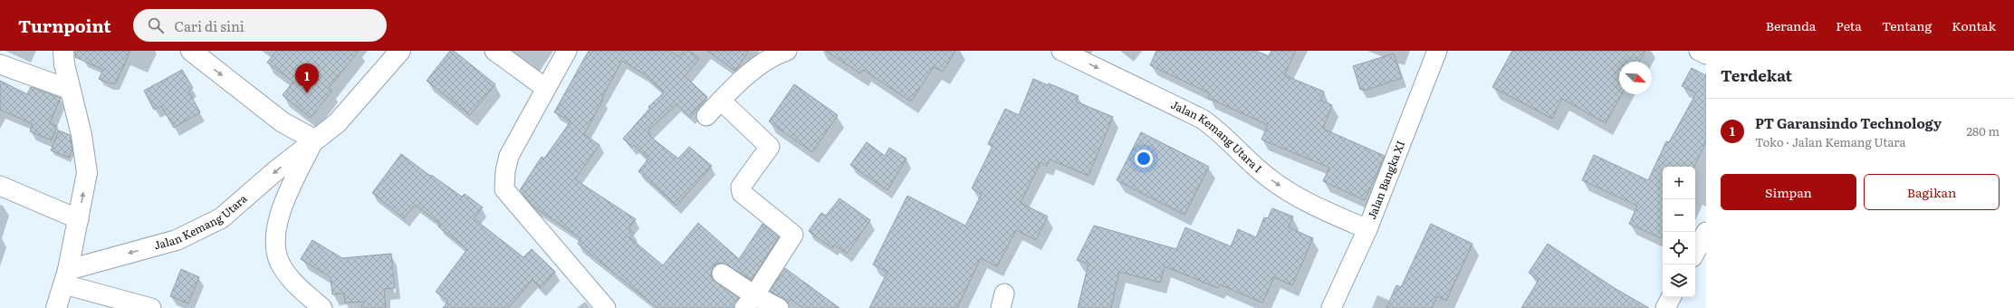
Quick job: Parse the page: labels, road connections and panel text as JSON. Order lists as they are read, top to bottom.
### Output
{
  "streets": {
    "street": ["Jalan Kemang Utara I", "Jalan Bangka XI", "Jalan Kemang Utara"]
  },
  "crossings": [
    ["Jalan Kemang Utara I", "Jalan Bangka XI"]
  ],
  "one_way": ["Jalan Kemang Utara I", "Jalan Kemang Utara"],
  "north": "bottom right",
  "page": {
    "header": "Turnpoint",
    "search": "Cari di sini",
    "nav": [
      "Beranda",
      "Peta",
      "Tentang",
      "Kontak"
    ],
    "heading": "Terdekat",
    "pins": "1",
    "list": [
      {
        "mark": "1",
        "name": "PT Garansindo Technology",
        "note": "Toko · Jalan Kemang Utara",
        "value": "280 m"
      }
    ],
    "buttons": ["Simpan", "Bagikan"],
    "map_buttons": ["+", "−"]
  }
}
